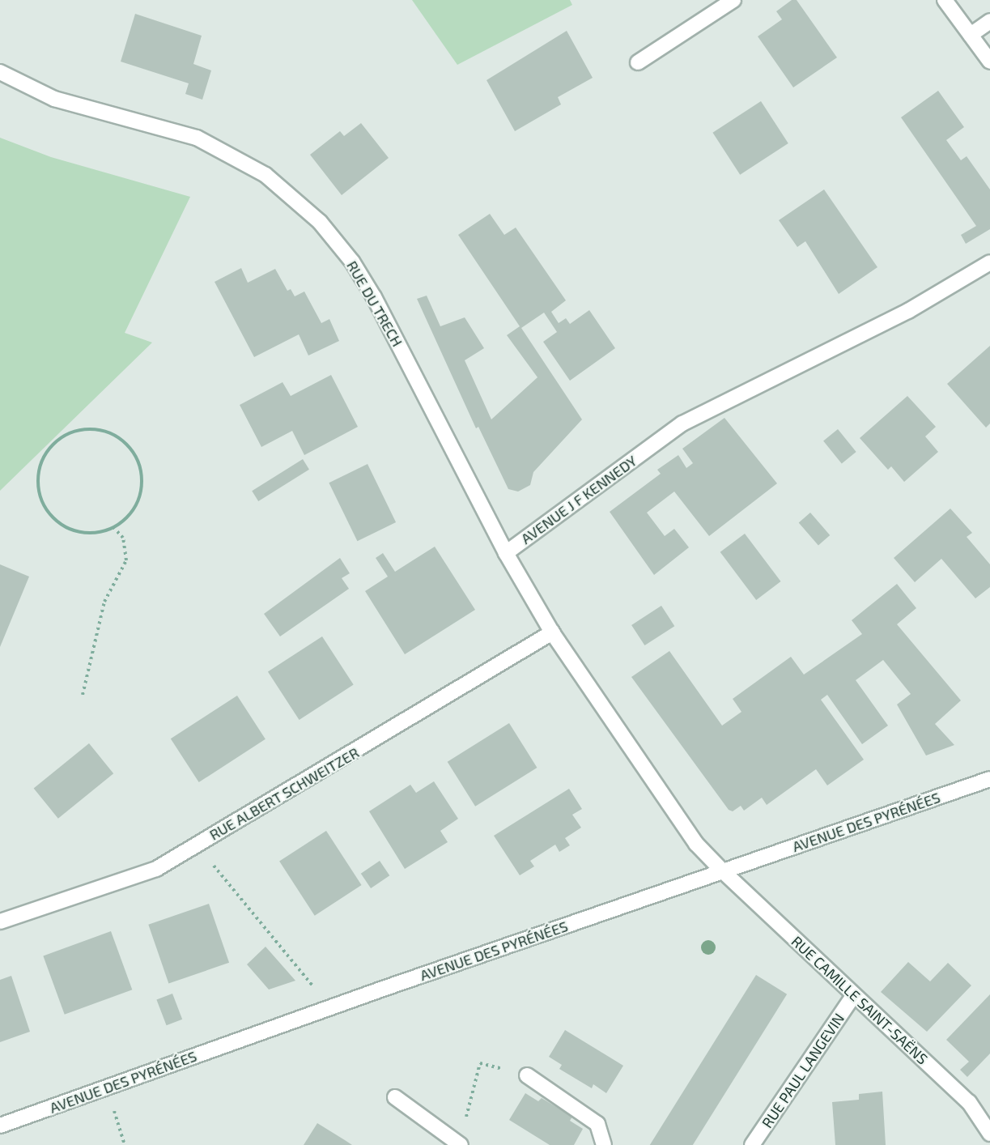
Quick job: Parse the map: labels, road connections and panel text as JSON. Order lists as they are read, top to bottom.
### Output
{
  "streets": {
    "street": [
      "RUE DU TRECH",
      "AVENUE J F KENNEDY",
      "RUE ALBERT SCHWEITZER",
      "AVENUE DES PYRÉNÉES",
      "RUE CAMILLE SAINT-SAËNS",
      "RUE PAUL LANGEVIN"
    ]
  },
  "crossings": [
    ["RUE DU TRECH", "AVENUE J F KENNEDY"],
    ["AVENUE J F KENNEDY", "RUE ALBERT SCHWEITZER"],
    ["AVENUE J F KENNEDY", "AVENUE DES PYRÉNÉES"],
    ["AVENUE J F KENNEDY", "RUE CAMILLE SAINT-SAËNS"],
    ["AVENUE DES PYRÉNÉES", "RUE CAMILLE SAINT-SAËNS"],
    ["RUE CAMILLE SAINT-SAËNS", "RUE PAUL LANGEVIN"]
  ]
}
